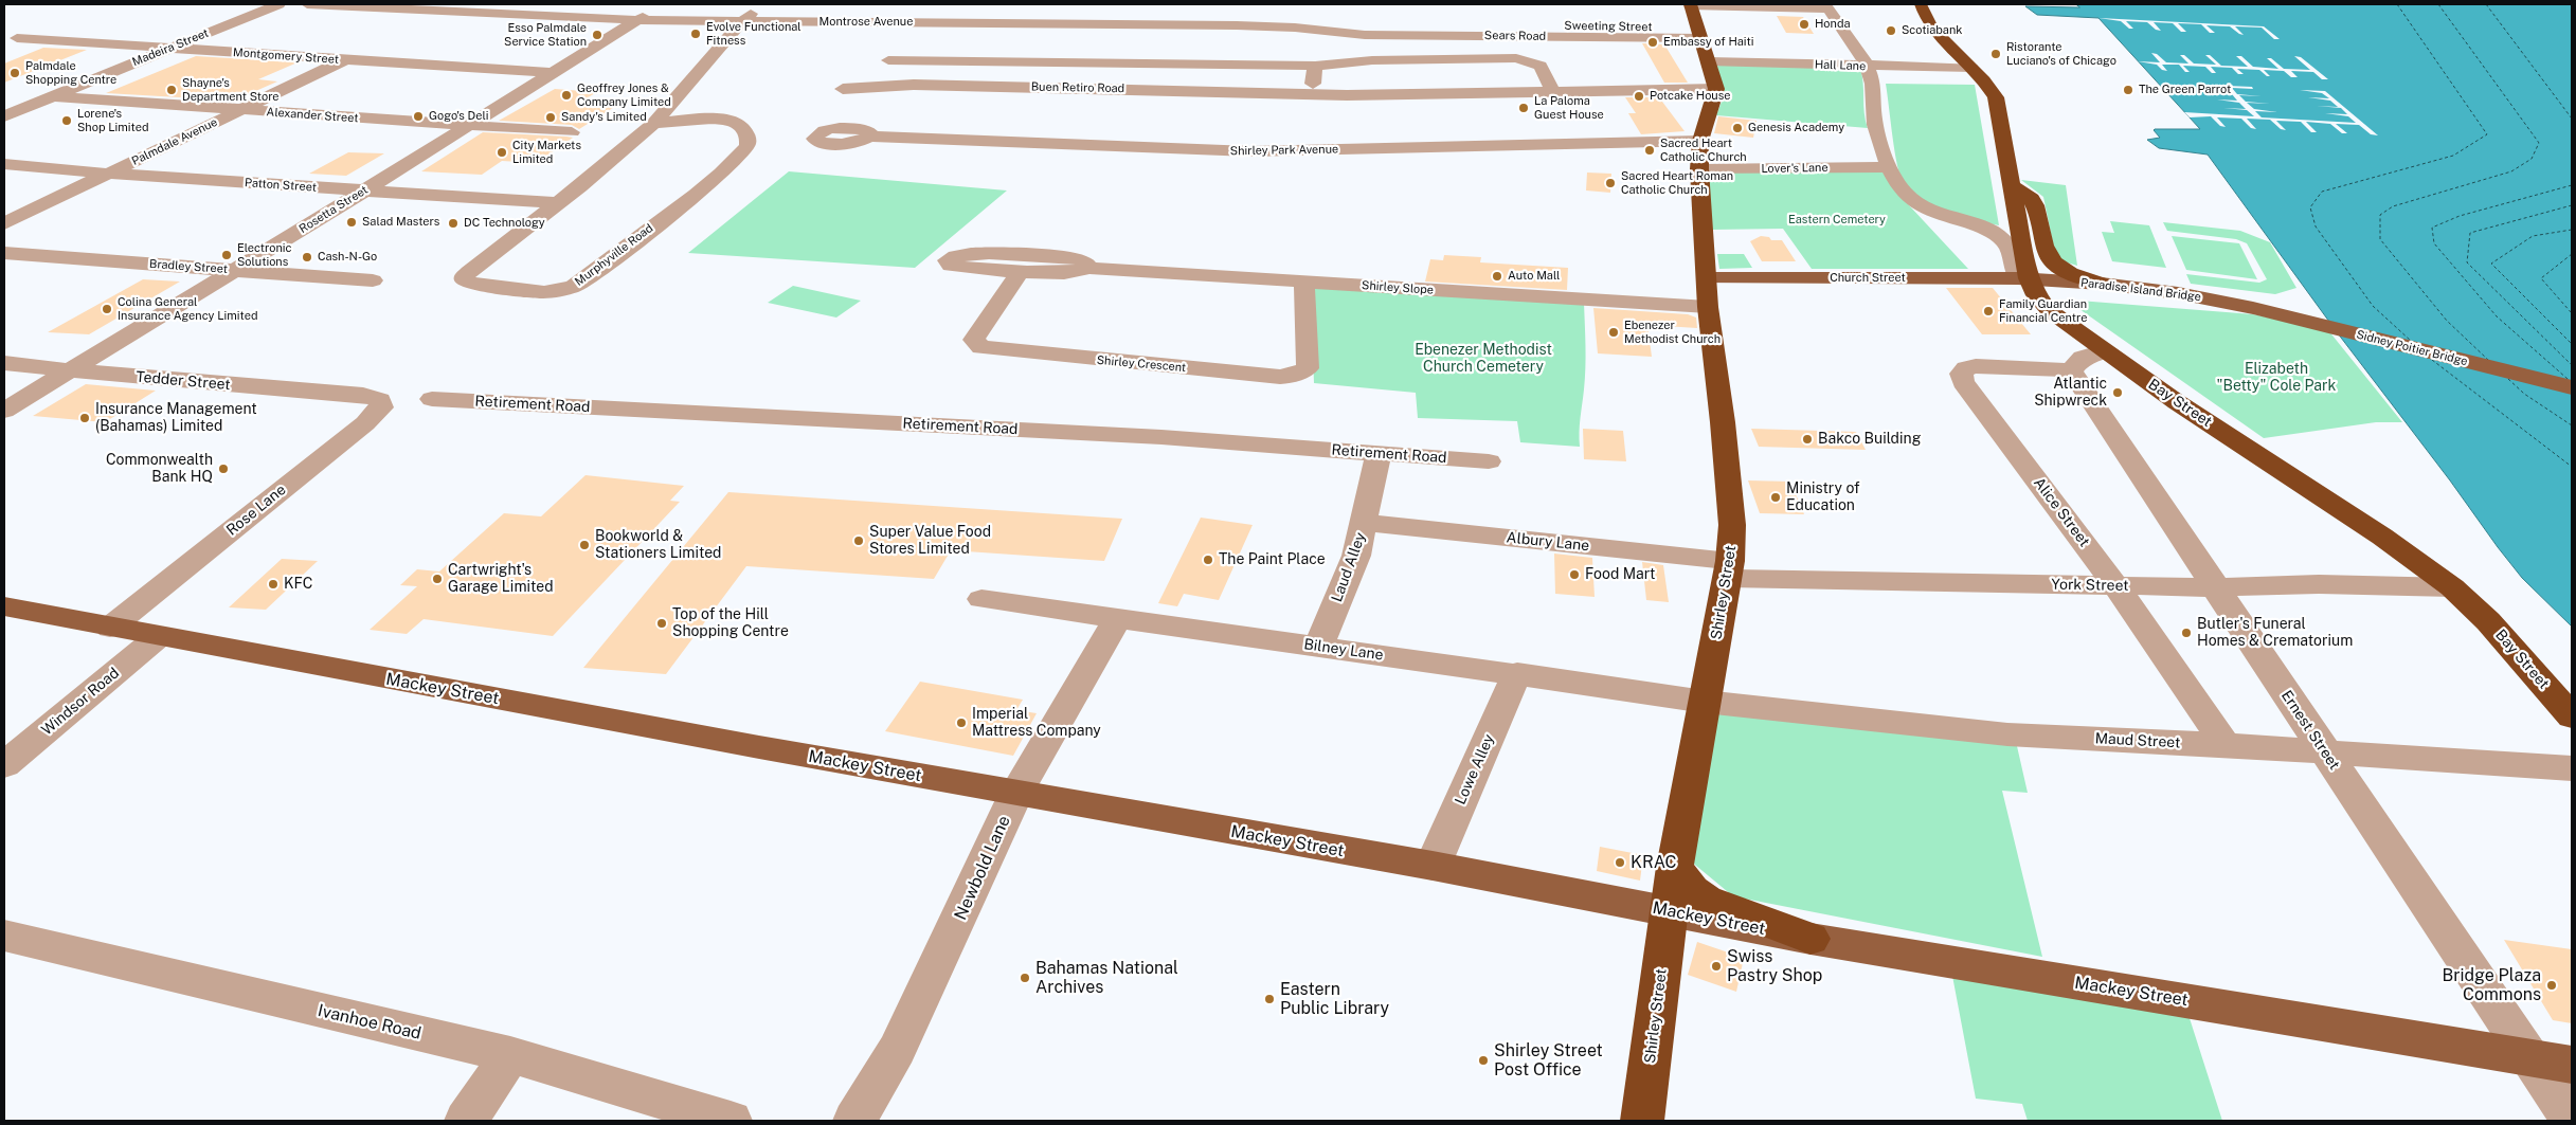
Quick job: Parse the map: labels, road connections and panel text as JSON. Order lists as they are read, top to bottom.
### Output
{
  "streets": {
    "highway": ["Bay Street", "Shirley Street"],
    "main road": [
      "Church Street",
      "Paradise Island Bridge",
      "Sidney Poitier Bridge",
      "Mackey Street"
    ],
    "street": [
      "Montrose Avenue",
      "Sears Road",
      "Madeira Street",
      "Montgomery Street",
      "Hall Lane",
      "Buen Retiro Road",
      "Alexander Street",
      "Palmdale Avenue",
      "Shirley Park Avenue",
      "Lover's Lane",
      "Patton Street",
      "Rosetta Street",
      "Murphyville Road",
      "Bradley Street",
      "Shirley Slope",
      "Shirley Crescent",
      "Tedder Street",
      "Retirement Road",
      "Rose Lane",
      "Alice Street",
      "Albury Lane",
      "Laud Alley",
      "York Street",
      "Bilney Lane",
      "Windsor Road",
      "Ernest Street",
      "Maud Street",
      "Lowe Alley",
      "Newbold Lane",
      "Ivanhoe Road"
    ]
  },
  "crossings": [
    ["Montrose Avenue", "Sears Road"],
    ["Montrose Avenue", "Rosetta Street"],
    ["Montrose Avenue", "Murphyville Road"],
    ["Madeira Street", "Montgomery Street"],
    ["Madeira Street", "Alexander Street"],
    ["Montgomery Street", "Palmdale Avenue"],
    ["Montgomery Street", "Rosetta Street"],
    ["Hall Lane", "Bay Street"],
    ["Buen Retiro Road", "Shirley Street"],
    ["Alexander Street", "Palmdale Avenue"],
    ["Alexander Street", "Rosetta Street"],
    ["Palmdale Avenue", "Patton Street"],
    ["Shirley Park Avenue", "Shirley Street"],
    ["Lover's Lane", "Shirley Street"],
    ["Patton Street", "Rosetta Street"],
    ["Patton Street", "Murphyville Road"],
    ["Rosetta Street", "Bradley Street"],
    ["Rosetta Street", "Tedder Street"],
    ["Church Street", "Paradise Island Bridge"],
    ["Church Street", "Bay Street"],
    ["Church Street", "Shirley Street"],
    ["Shirley Slope", "Shirley Crescent"],
    ["Shirley Slope", "Shirley Street"],
    ["Paradise Island Bridge", "Sidney Poitier Bridge"],
    ["Paradise Island Bridge", "Bay Street"],
    ["Tedder Street", "Rose Lane"],
    ["Bay Street", "York Street"],
    ["Retirement Road", "Laud Alley"],
    ["Rose Lane", "Mackey Street"],
    ["Alice Street", "York Street"],
    ["Alice Street", "Ernest Street"],
    ["Alice Street", "Maud Street"],
    ["Albury Lane", "Laud Alley"],
    ["Albury Lane", "York Street"],
    ["Albury Lane", "Shirley Street"],
    ["Laud Alley", "Bilney Lane"],
    ["York Street", "Shirley Street"],
    ["York Street", "Ernest Street"],
    ["Shirley Street", "Bilney Lane"],
    ["Shirley Street", "Mackey Street"],
    ["Shirley Street", "Maud Street"],
    ["Bilney Lane", "Maud Street"],
    ["Bilney Lane", "Lowe Alley"],
    ["Bilney Lane", "Newbold Lane"],
    ["Mackey Street", "Windsor Road"],
    ["Mackey Street", "Ernest Street"],
    ["Mackey Street", "Lowe Alley"],
    ["Mackey Street", "Newbold Lane"],
    ["Ernest Street", "Maud Street"]
  ],
  "parks": ["Eastern Cemetery", "Ebenezer Methodist Church Cemetery", "Elizabeth \"Betty\" Cole Park"],
  "places": [
    "Honda",
    "Scotiabank",
    "Evolve Functional Fitness",
    "Esso Palmdale Service Station",
    "Embassy of Haiti",
    "Ristorante Luciano's of Chicago",
    "Palmdale Shopping Centre",
    "Shayne's Department Store",
    "The Green Parrot",
    "Geoffrey Jones & Company Limited",
    "Potcake House",
    "La Paloma Guest House",
    "Gogo's Deli",
    "Sandy's Limited",
    "Lorene's Shop Limited",
    "Genesis Academy",
    "Sacred Heart Catholic Church",
    "City Markets Limited",
    "Sacred Heart Roman Catholic Church",
    "Salad Masters",
    "DC Technology",
    "Electronic Solutions",
    "Cash-N-Go",
    "Auto Mall",
    "Colina General Insurance Agency Limited",
    "Family Guardian Financial Centre",
    "Ebenezer Methodist Church",
    "Atlantic Shipwreck",
    "Insurance Management (Bahamas) Limited",
    "Bakco Building",
    "Commonwealth Bank HQ",
    "Ministry of Education",
    "Super Value Food Stores Limited",
    "Bookworld & Stationers Limited",
    "The Paint Place",
    "Food Mart",
    "Cartwright's Garage Limited",
    "KFC",
    "Top of the Hill Shopping Centre",
    "Butler's Funeral Homes & Crematorium",
    "Imperial Mattress Company",
    "KRAC",
    "Swiss Pastry Shop",
    "Bahamas National Archives",
    "Bridge Plaza Commons",
    "Eastern Public Library",
    "Shirley Street Post Office"
  ]
}
